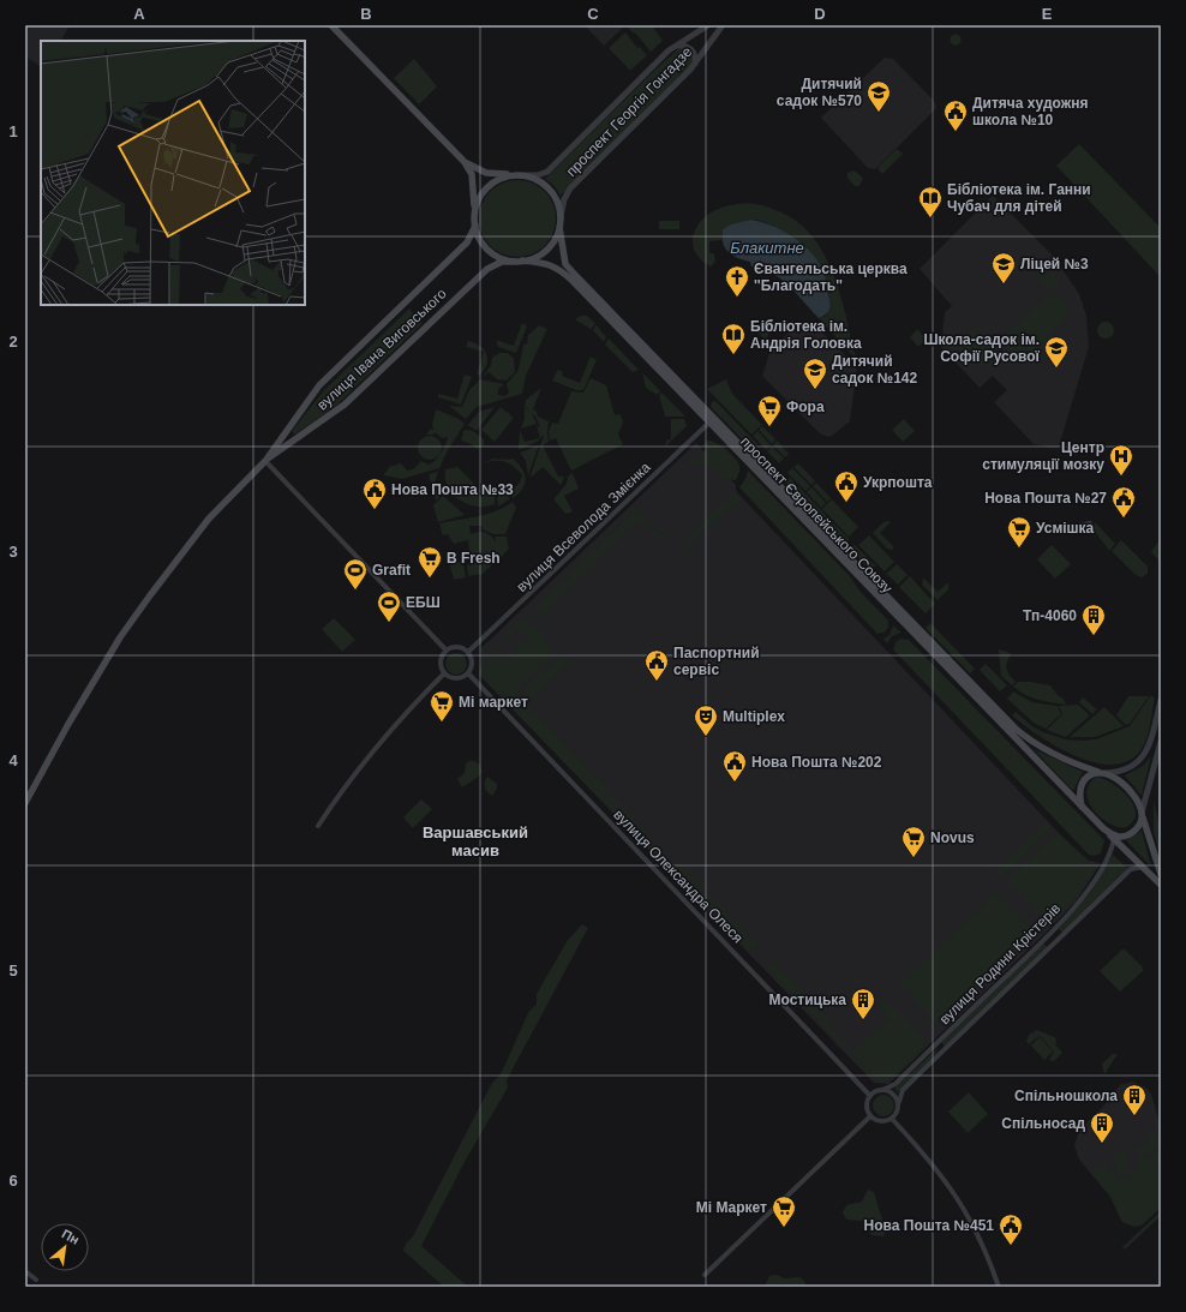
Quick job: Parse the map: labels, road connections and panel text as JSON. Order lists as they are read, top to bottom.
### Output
{
  "streets": {
    "main road": ["вулиця Івана Виговського", "проспект Європейського Союзу"],
    "street": [
      "проспект Георгія Гонгадзе",
      "вулиця Всеволода Змієнка",
      "вулиця Олександра Олеся",
      "вулиця Родини Крістерів"
    ]
  },
  "crossings": [
    ["проспект Георгія Гонгадзе", "вулиця Івана Виговського"],
    ["проспект Георгія Гонгадзе", "проспект Європейського Союзу"],
    ["вулиця Івана Виговського", "проспект Європейського Союзу"],
    ["проспект Європейського Союзу", "вулиця Всеволода Змієнка"],
    ["вулиця Всеволода Змієнка", "вулиця Олександра Олеся"],
    ["вулиця Олександра Олеся", "вулиця Родини Крістерів"]
  ],
  "districts": ["Варшавський масив"],
  "water": ["Блакитне"],
  "places": {
    "school or university": [
      "Дитячий садок №570",
      "Ліцей №3",
      "Школа-садок ім. Софії Русової",
      "Дитячий садок №142"
    ],
    "public building": [
      "Дитяча художня школа №10",
      "Укрпошта",
      "Нова Пошта №33",
      "Нова Пошта №27",
      "Паспортний сервіс",
      "Нова Пошта №202",
      "Нова Пошта №451"
    ],
    "library": ["Бібліотека ім. Ганни Чубач для дітей", "Бібліотека ім. Андрія Головка"],
    "church": ["Євангельська церква ''Благодать''"],
    "supermarket": [
      "Фора",
      "Усмішка",
      "B Fresh",
      "Mi маркет",
      "Novus",
      "Мі Маркет"
    ],
    "hospital": ["Центр стимуляції мозку"],
    "sports": ["Grafit", "ЕБШ"],
    "building": [
      "Тп-4060",
      "Мостицька",
      "Спільношкола",
      "Спільносад"
    ],
    "theatre": ["Multiplex"]
  },
  "north": "top right",
  "grid": {
    "columns": [
      "A",
      "B",
      "C",
      "D",
      "E"
    ],
    "rows": [
      "1",
      "2",
      "3",
      "4",
      "5",
      "6"
    ]
  }
}
